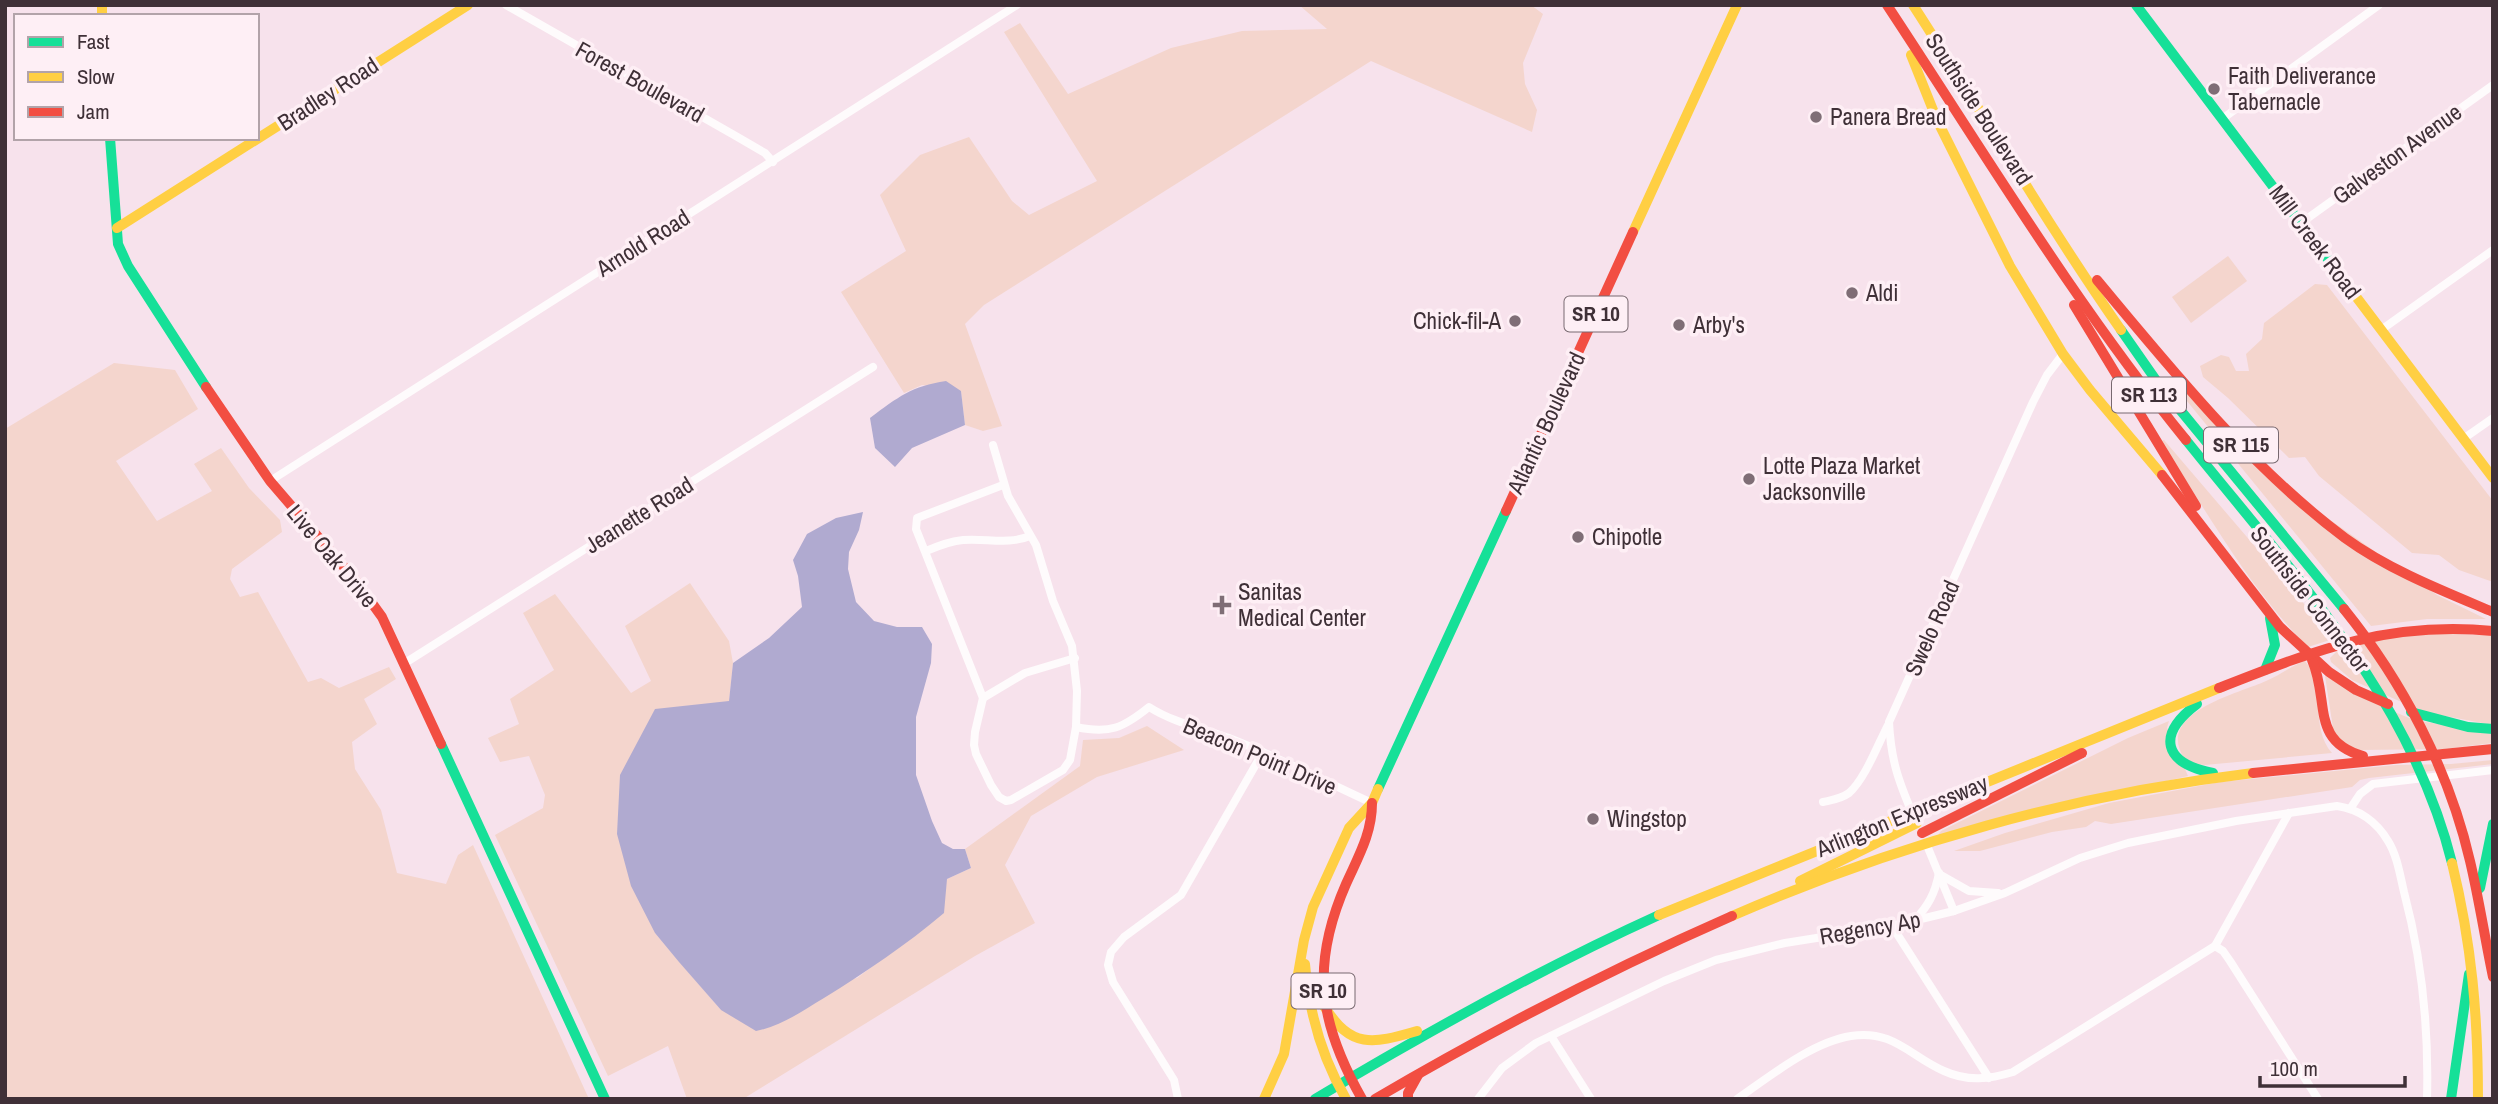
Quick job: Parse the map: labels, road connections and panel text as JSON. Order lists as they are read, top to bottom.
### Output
{
  "streets": {
    "main road": [
      "Bradley Road",
      "Southside Boulevard",
      "Mill Creek Road",
      "SR 10",
      "SR 113",
      "Atlantic Boulevard",
      "SR 115",
      "Live Oak Drive",
      "Southside Connector",
      "Arlington Expressway"
    ],
    "street": [
      "Forest Boulevard",
      "Galveston Avenue",
      "Arnold Road",
      "Jeanette Road",
      "Swelo Road",
      "Beacon Point Drive",
      "Regency Ap"
    ]
  },
  "crossings": [
    ["Forest Boulevard", "Arnold Road"],
    ["Bradley Road", "Live Oak Drive"],
    ["Southside Boulevard", "SR 115"],
    ["Southside Boulevard", "Southside Connector"],
    ["Galveston Avenue", "Mill Creek Road"],
    ["Arnold Road", "Live Oak Drive"],
    ["Atlantic Boulevard", "Beacon Point Drive"],
    ["Atlantic Boulevard", "Arlington Expressway"],
    ["SR 115", "Southside Connector"],
    ["SR 115", "Arlington Expressway"],
    ["Jeanette Road", "Live Oak Drive"],
    ["Swelo Road", "Arlington Expressway"],
    ["Swelo Road", "Regency Ap"]
  ],
  "places": {
    "other": [
      "Faith Deliverance Tabernacle",
      "Panera Bread",
      "Aldi",
      "Chick-fil-A",
      "Arby's",
      "Lotte Plaza Market Jacksonville",
      "Chipotle",
      "Wingstop"
    ],
    "health": ["Sanitas Medical Center"]
  },
  "legend": ["Fast", "Slow", "Jam"],
  "scale_bar": "100 m"
}
